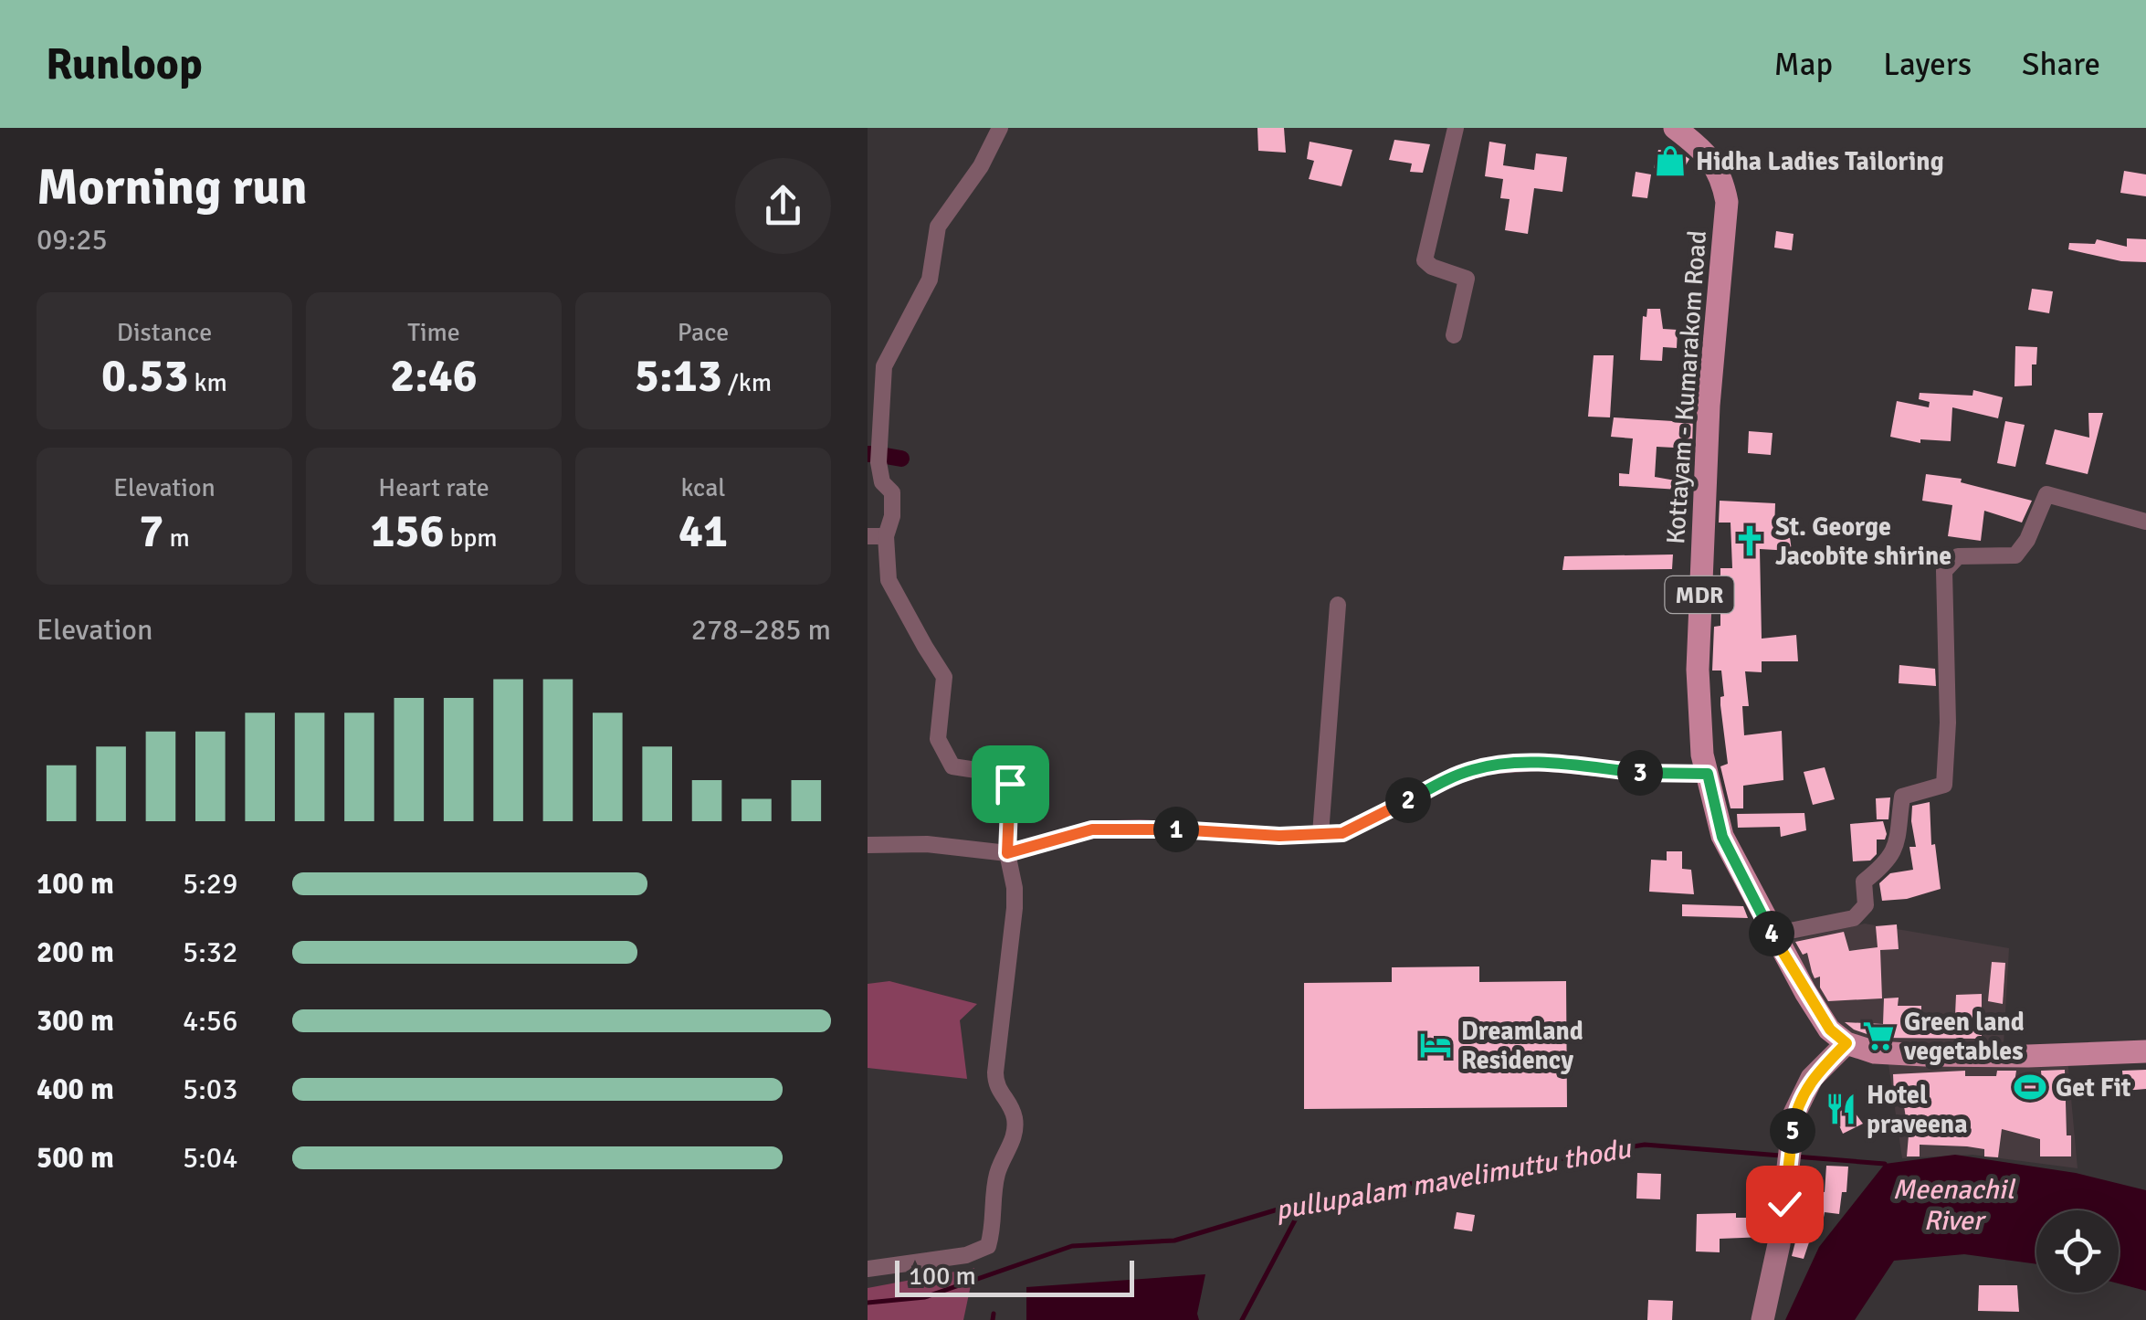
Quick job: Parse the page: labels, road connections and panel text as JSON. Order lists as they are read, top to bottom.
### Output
{
  "streets": {
    "main road": ["Kottayam - Kumarakom Road", "MDR"]
  },
  "water": ["pullupalam mavelimuttu thodu", "Meenachil River"],
  "places": {
    "shop": ["Hidha Ladies Tailoring"],
    "church": ["St. George Jacobite shirine"],
    "supermarket": ["Green land vegetables"],
    "hotel": ["Dreamland Residency"],
    "sports": ["Get Fit"],
    "restaurant": ["Hotel praveena"]
  },
  "scale_bar": "100 m",
  "page": {
    "header": "Runloop",
    "nav": ["Map", "Layers", "Share"],
    "heading": ["Morning run", "09:25"],
    "stats": [
      ["Distance", "0.53 km"],
      ["Time", "2:46"],
      ["Pace", "5:13 /km"],
      ["Elevation", "7 m"],
      ["Heart rate", "156 bpm"],
      ["kcal", "41"]
    ],
    "chart": ["Elevation", "278–285 m"],
    "pins": [
      "3",
      "2",
      "1",
      "4",
      "5"
    ],
    "list": [
      {
        "name": "100 m",
        "note": "5:29"
      },
      {
        "name": "200 m",
        "note": "5:32"
      },
      {
        "name": "300 m",
        "note": "4:56"
      },
      {
        "name": "400 m",
        "note": "5:03"
      },
      {
        "name": "500 m",
        "note": "5:04"
      }
    ],
    "scale": "100 m"
  }
}
